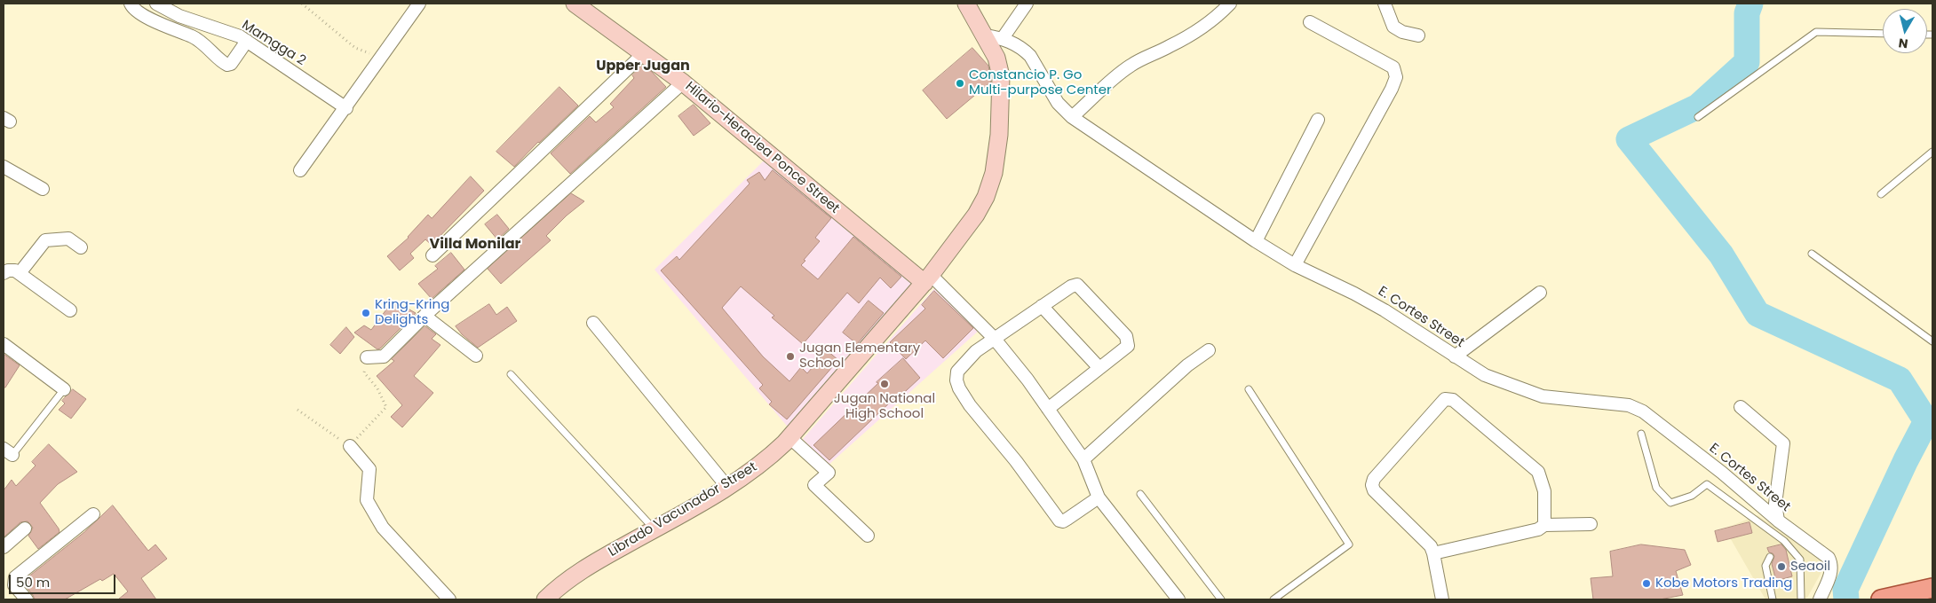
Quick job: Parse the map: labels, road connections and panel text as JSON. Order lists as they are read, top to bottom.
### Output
{
  "streets": {
    "street": [
      "Mamgga 2",
      "Hilario-Heraclea Ponce Street",
      "E. Cortes Street",
      "Librado Vacunador Street"
    ]
  },
  "crossings": [
    ["Hilario-Heraclea Ponce Street", "Librado Vacunador Street"],
    ["E. Cortes Street", "Librado Vacunador Street"]
  ],
  "districts": ["Upper Jugan", "Villa Monilar"],
  "places": [
    "Constancio P. Go Multi-purpose Center",
    "Kring-Kring Delights",
    "Jugan Elementary School",
    "Jugan National High School",
    "Seaoil",
    "Kobe Motors Trading"
  ],
  "scale_bar": "50 m",
  "north": "bottom"
}
